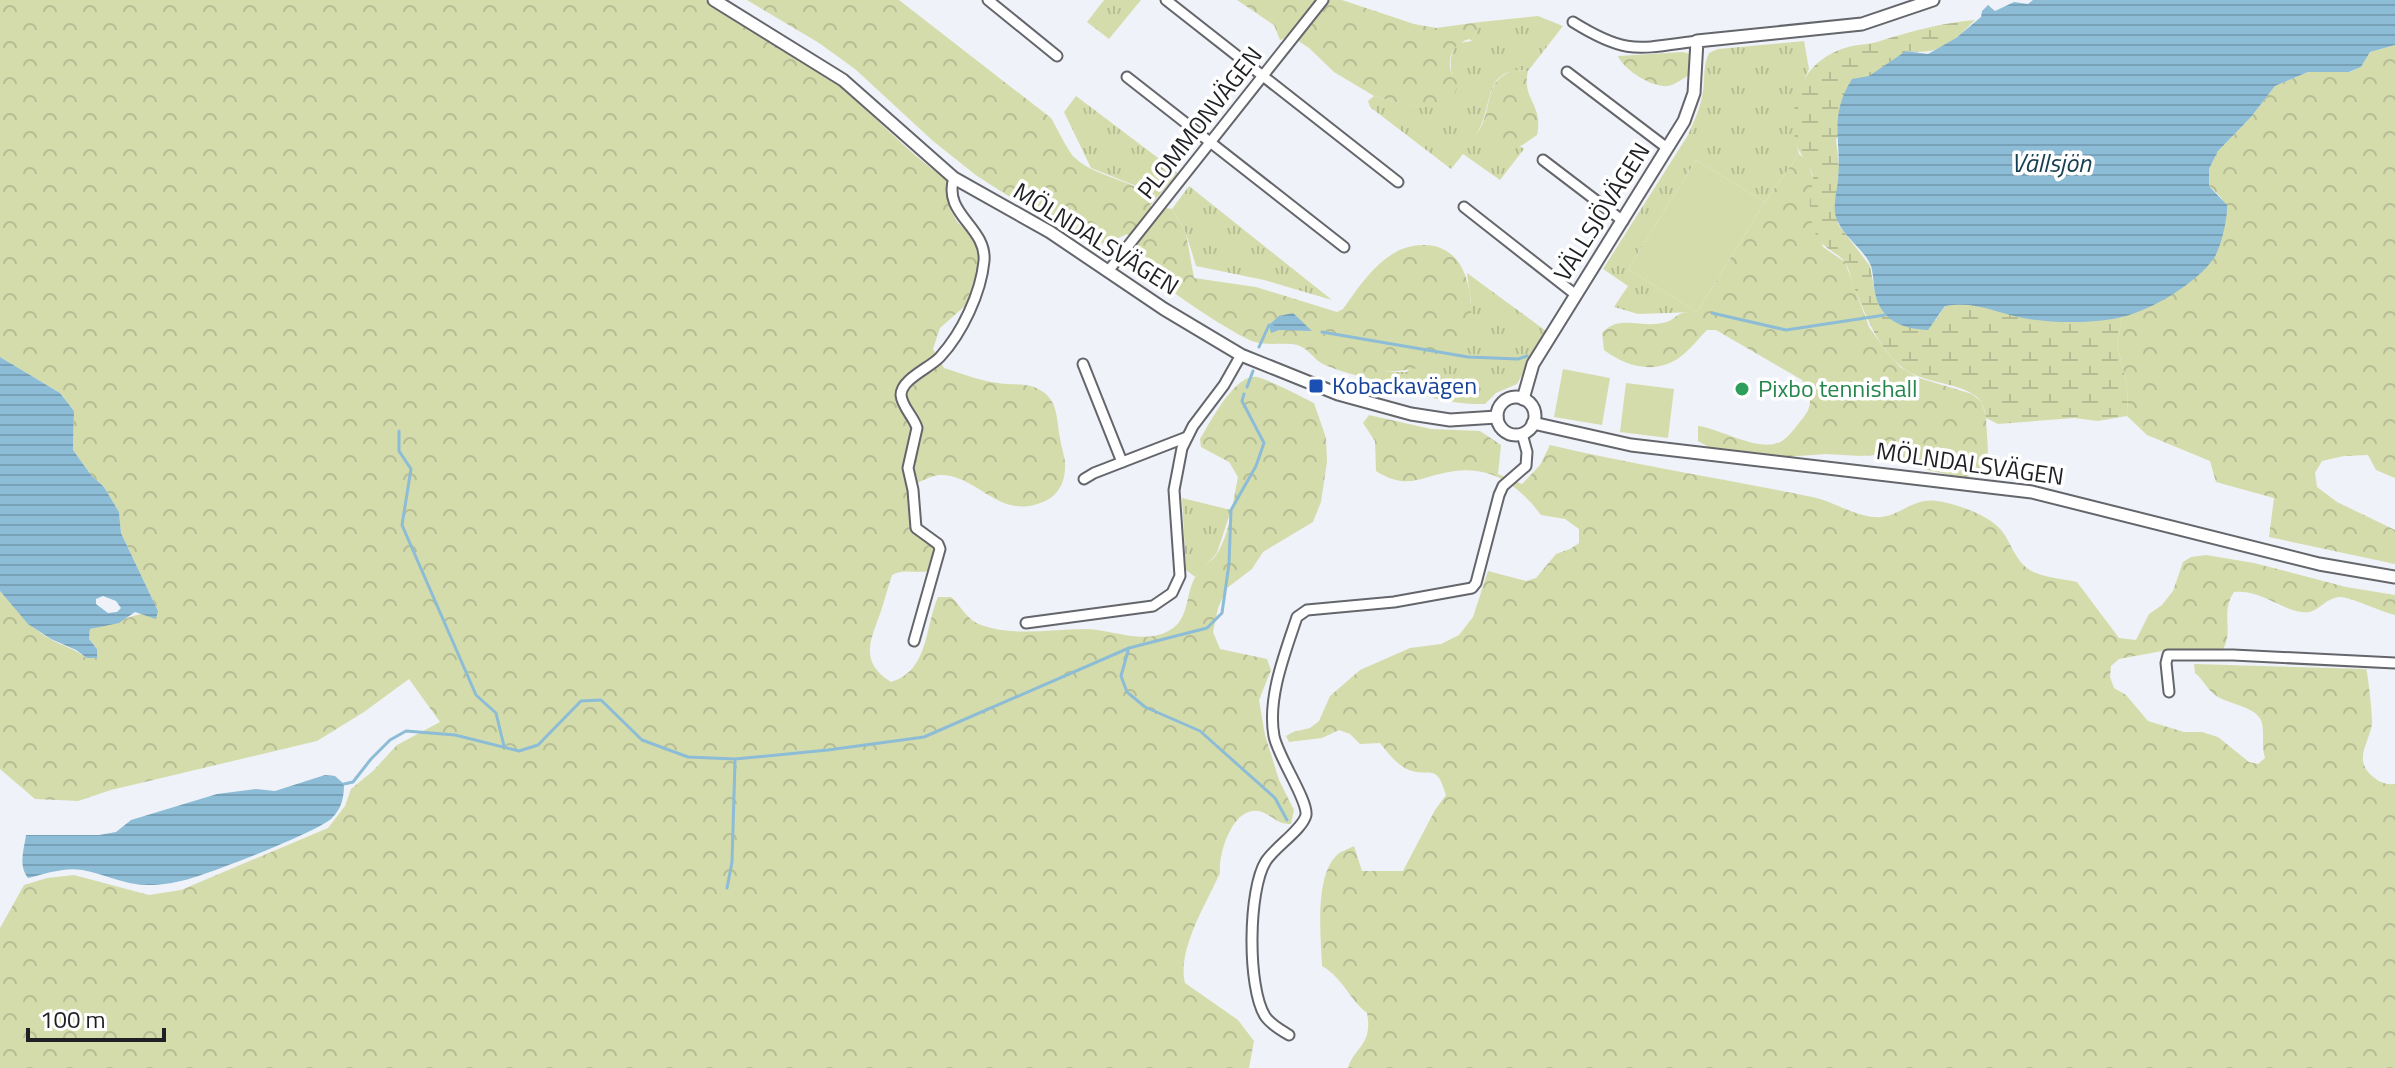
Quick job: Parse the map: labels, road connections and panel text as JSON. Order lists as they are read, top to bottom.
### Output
{
  "streets": {
    "street": ["PLOMMONVÄGEN", "VÄLLSJÖVÄGEN", "MÖLNDALSVÄGEN"]
  },
  "crossings": [
    ["PLOMMONVÄGEN", "MÖLNDALSVÄGEN"],
    ["VÄLLSJÖVÄGEN", "MÖLNDALSVÄGEN"]
  ],
  "water": ["Vällsjön"],
  "places": {
    "transit": ["Kobackavägen"],
    "other": ["Pixbo tennishall"]
  },
  "scale_bar": "100 m"
}
